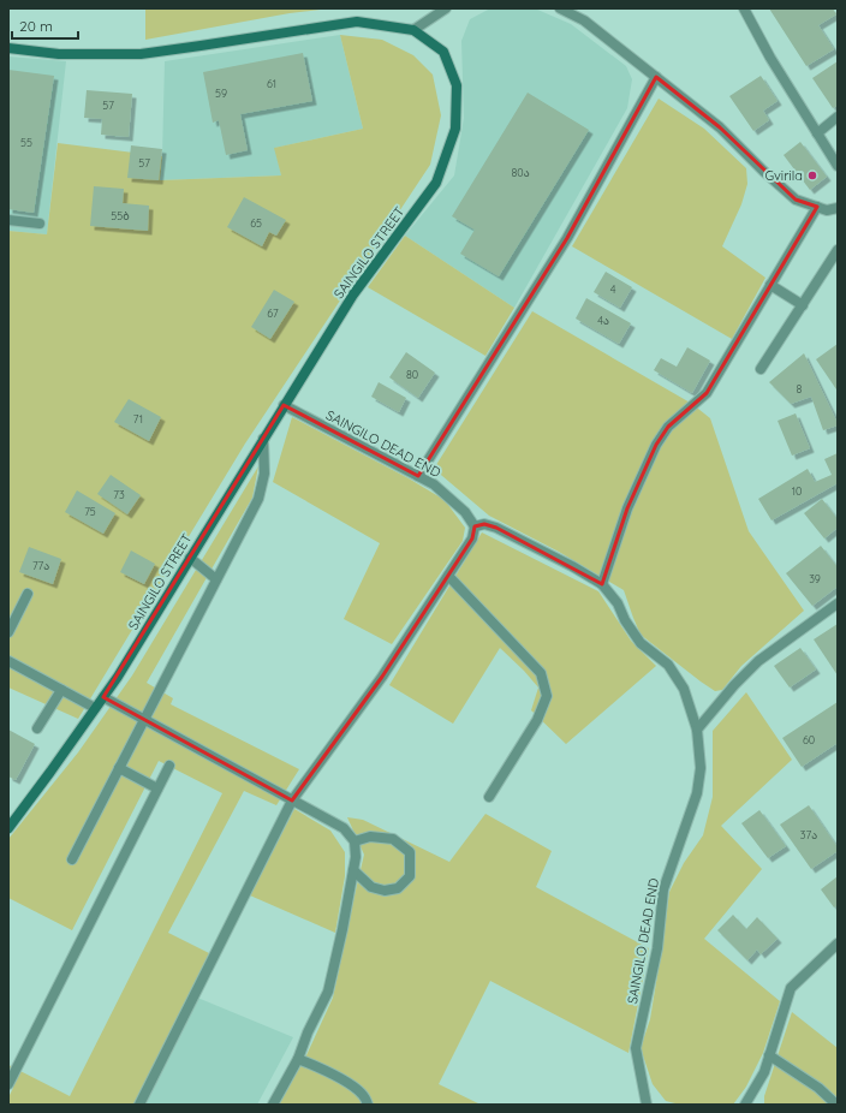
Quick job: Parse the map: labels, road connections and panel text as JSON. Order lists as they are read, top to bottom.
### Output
{
  "streets": {
    "street": ["SAINGILO STREET", "SAINGILO DEAD END"]
  },
  "crossings": [
    ["SAINGILO STREET", "SAINGILO DEAD END"]
  ],
  "places": ["Gvirila"],
  "house_numbers": [
    "61",
    "59",
    "57",
    "55",
    "57",
    "80ა",
    "55ბ",
    "65",
    "4",
    "67",
    "4ა",
    "80",
    "8",
    "71",
    "10",
    "73",
    "75",
    "77ა",
    "39",
    "60",
    "37ა"
  ],
  "scale_bar": "20 m"
}
